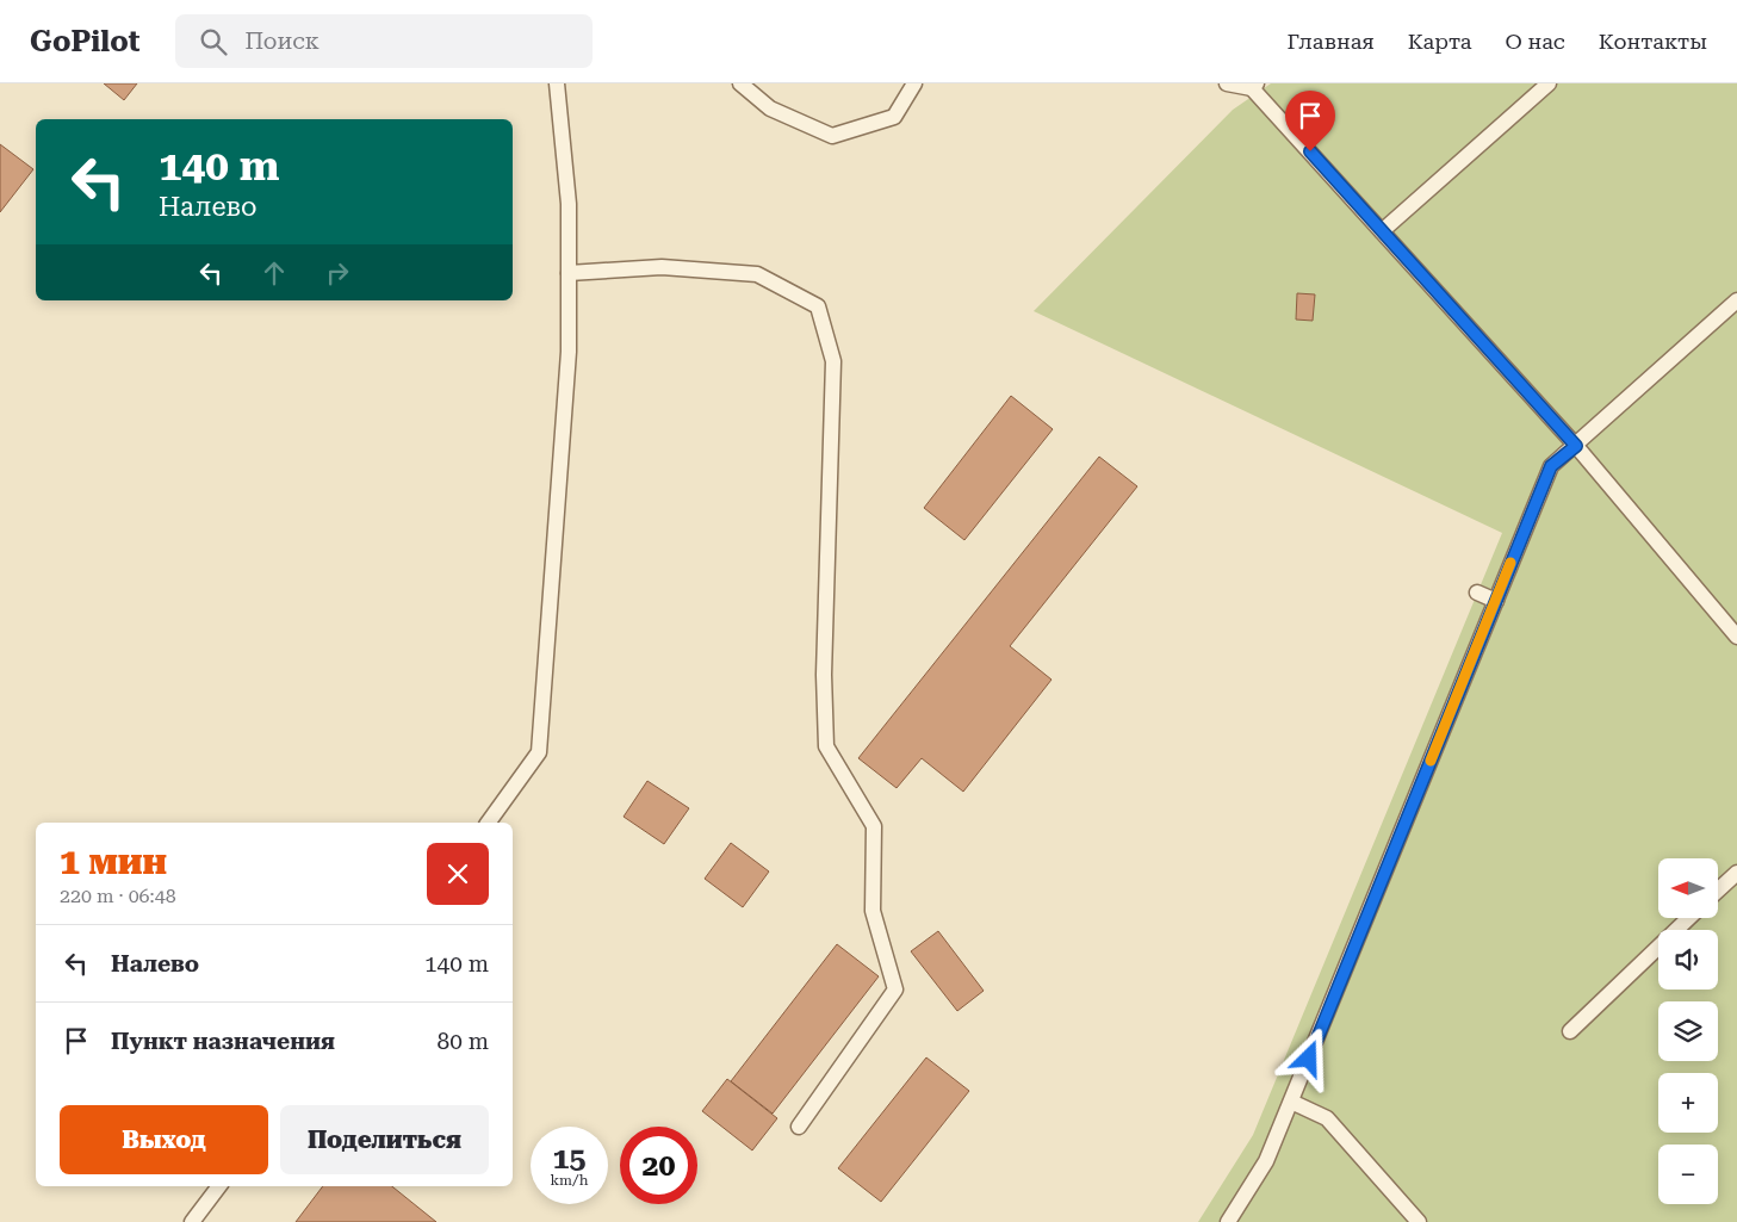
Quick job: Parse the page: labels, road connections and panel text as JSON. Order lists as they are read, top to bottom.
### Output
{
  "north": "left",
  "page": {
    "header": "GoPilot",
    "search": "Поиск",
    "nav": [
      "Главная",
      "Карта",
      "О нас",
      "Контакты"
    ],
    "turn": ["140 m", "Налево"],
    "heading": ["1 мин", "220 m · 06:48"],
    "map_buttons": ["+", "−"],
    "list": [
      {
        "name": "Налево",
        "value": "140 m"
      },
      {
        "name": "Пункт назначения",
        "value": "80 m"
      }
    ],
    "buttons": ["Выход", "Поделиться"],
    "speed": "15 km/h",
    "limit": "20"
  }
}
